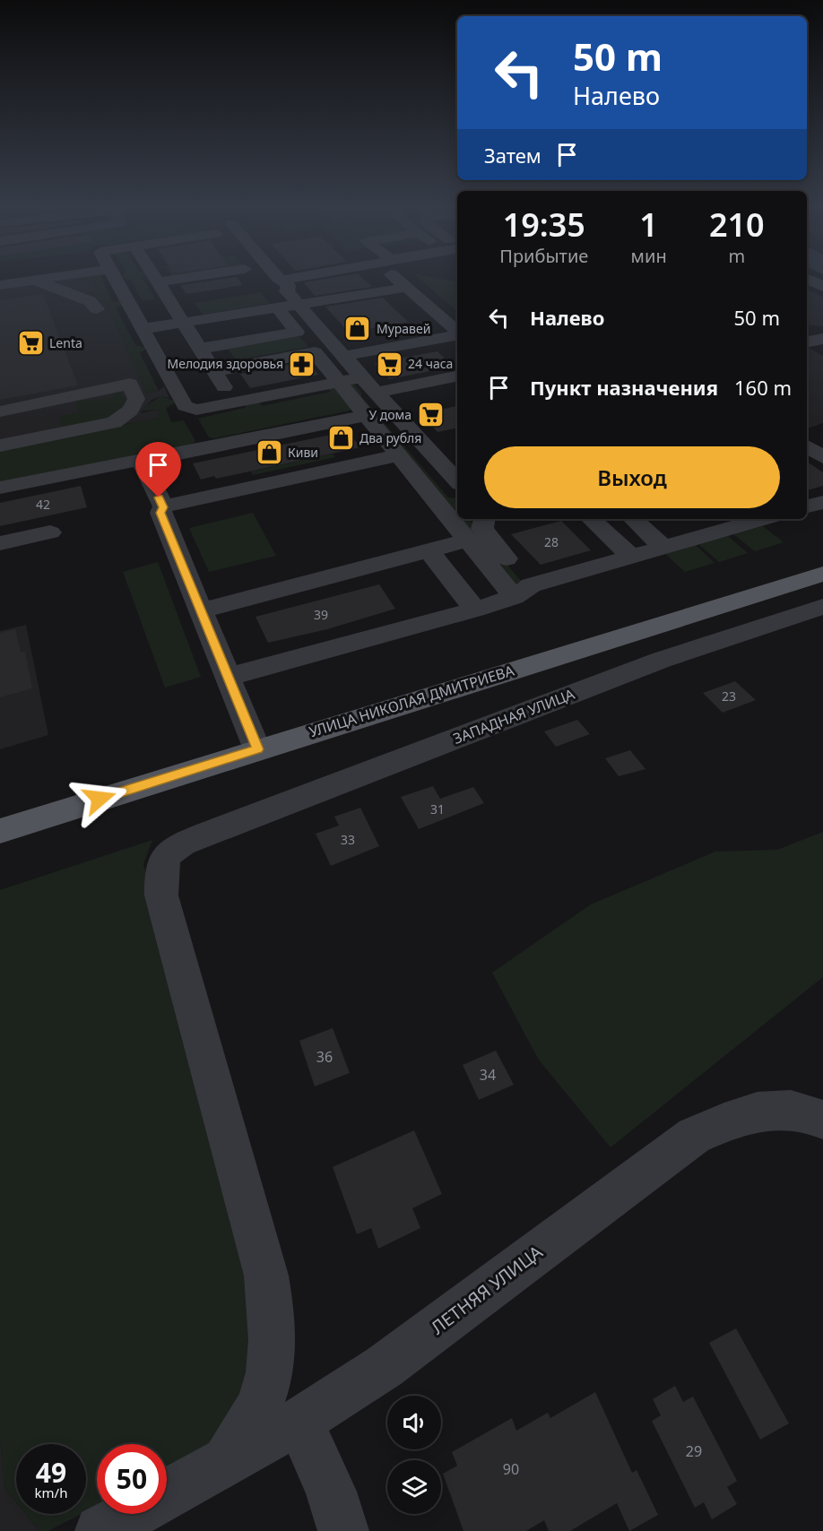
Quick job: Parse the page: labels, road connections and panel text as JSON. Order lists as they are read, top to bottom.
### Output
{
  "streets": {
    "main road": ["УЛИЦА НИКОЛАЯ ДМИТРИЕВА"],
    "street": ["ЗАПАДНАЯ УЛИЦА", "ЛЕТНЯЯ УЛИЦА"]
  },
  "crossings": [
    ["ЗАПАДНАЯ УЛИЦА", "ЛЕТНЯЯ УЛИЦА"]
  ],
  "places": {
    "shop": ["Муравей", "Два рубля", "Киви"],
    "supermarket": ["Lenta", "24 часа", "У дома"],
    "pharmacy": ["Мелодия здоровья"]
  },
  "house_numbers": [
    "42",
    "28",
    "39",
    "23",
    "31",
    "33",
    "36",
    "34",
    "29",
    "90"
  ],
  "page": {
    "turn": ["50 m", "Налево"],
    "then": "Затем",
    "eta": [
      "19:35",
      "Прибытие",
      "1",
      "мин",
      "210",
      "m"
    ],
    "list": [
      {
        "name": "Налево",
        "value": "50 m"
      },
      {
        "name": "Пункт назначения",
        "value": "160 m"
      }
    ],
    "buttons": "Выход",
    "speed": "49 km/h",
    "limit": "50"
  }
}
